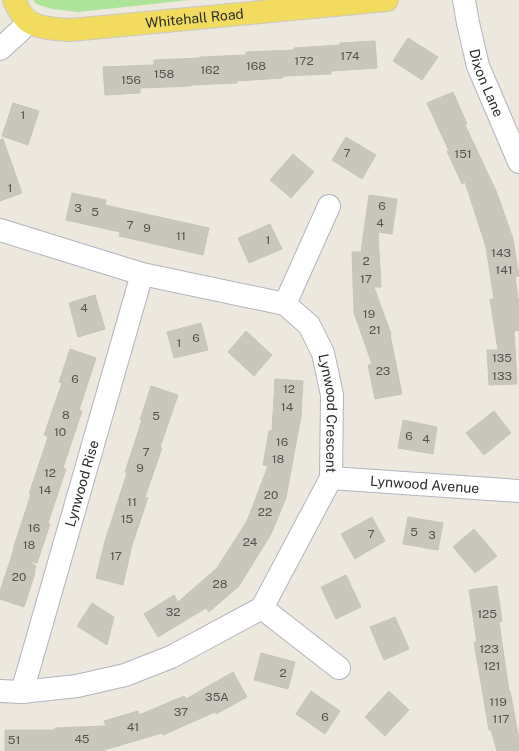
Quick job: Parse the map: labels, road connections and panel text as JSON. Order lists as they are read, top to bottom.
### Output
{
  "streets": {
    "main road": ["Whitehall Road"],
    "street": [
      "Dixon Lane",
      "Lynwood Crescent",
      "Lynwood Rise",
      "Lynwood Avenue"
    ]
  },
  "crossings": [
    ["Lynwood Crescent", "Lynwood Rise"],
    ["Lynwood Crescent", "Lynwood Avenue"]
  ],
  "house_numbers": [
    "174",
    "172",
    "168",
    "162",
    "158",
    "156",
    "1",
    "7",
    "151",
    "1",
    "6",
    "3",
    "5",
    "4",
    "7",
    "9",
    "11",
    "1",
    "143",
    "2",
    "141",
    "17",
    "4",
    "19",
    "21",
    "6",
    "1",
    "135",
    "23",
    "133",
    "6",
    "12",
    "14",
    "8",
    "5",
    "10",
    "6",
    "4",
    "16",
    "7",
    "18",
    "9",
    "12",
    "14",
    "20",
    "11",
    "22",
    "15",
    "16",
    "5",
    "7",
    "3",
    "24",
    "18",
    "17",
    "20",
    "28",
    "32",
    "125",
    "123",
    "121",
    "2",
    "35A",
    "119",
    "37",
    "6",
    "117",
    "41",
    "45",
    "51"
  ]
}
